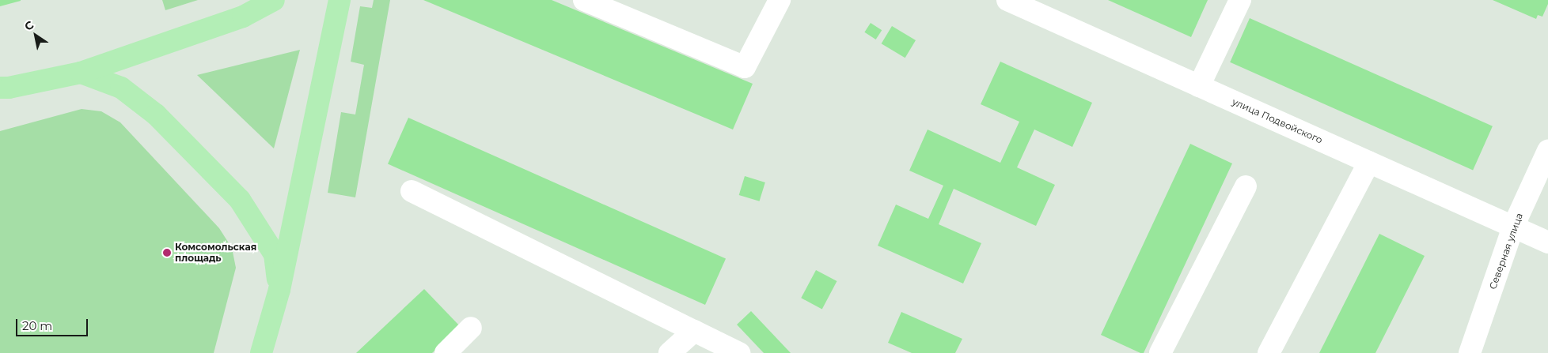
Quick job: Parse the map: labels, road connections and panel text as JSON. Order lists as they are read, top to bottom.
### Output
{
  "streets": {
    "street": ["улица Подвойского", "Северная улица"]
  },
  "crossings": [
    ["улица Подвойского", "Северная улица"]
  ],
  "places": ["Комсомольская площадь"],
  "scale_bar": "20 m",
  "north": "top left"
}
